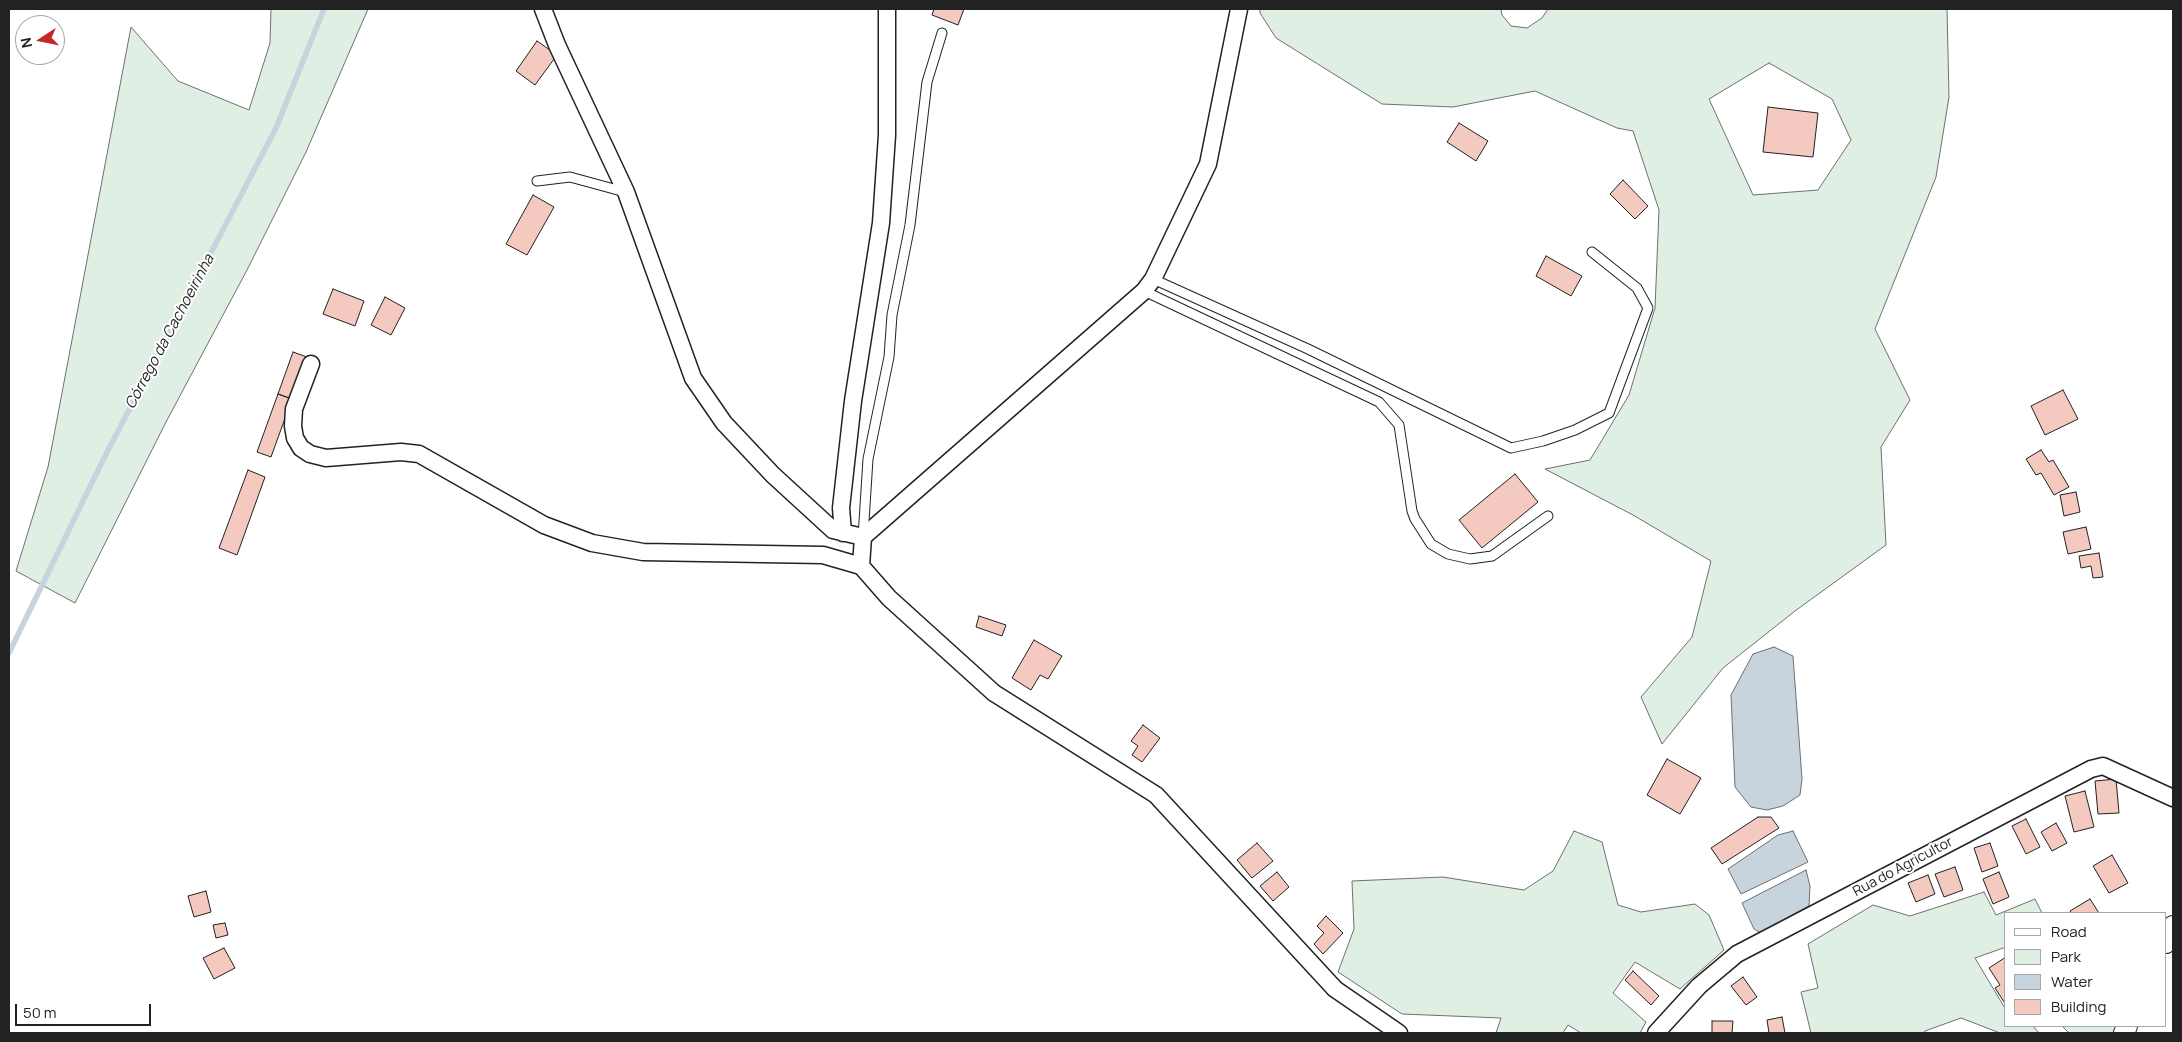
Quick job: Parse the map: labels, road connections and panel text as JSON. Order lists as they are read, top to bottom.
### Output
{
  "streets": {
    "street": ["Rua do Agricultor"]
  },
  "water": ["Córrego da Cachoeirinha"],
  "legend": [
    "Road",
    "Park",
    "Water",
    "Building"
  ],
  "scale_bar": "50 m",
  "north": "left"
}
